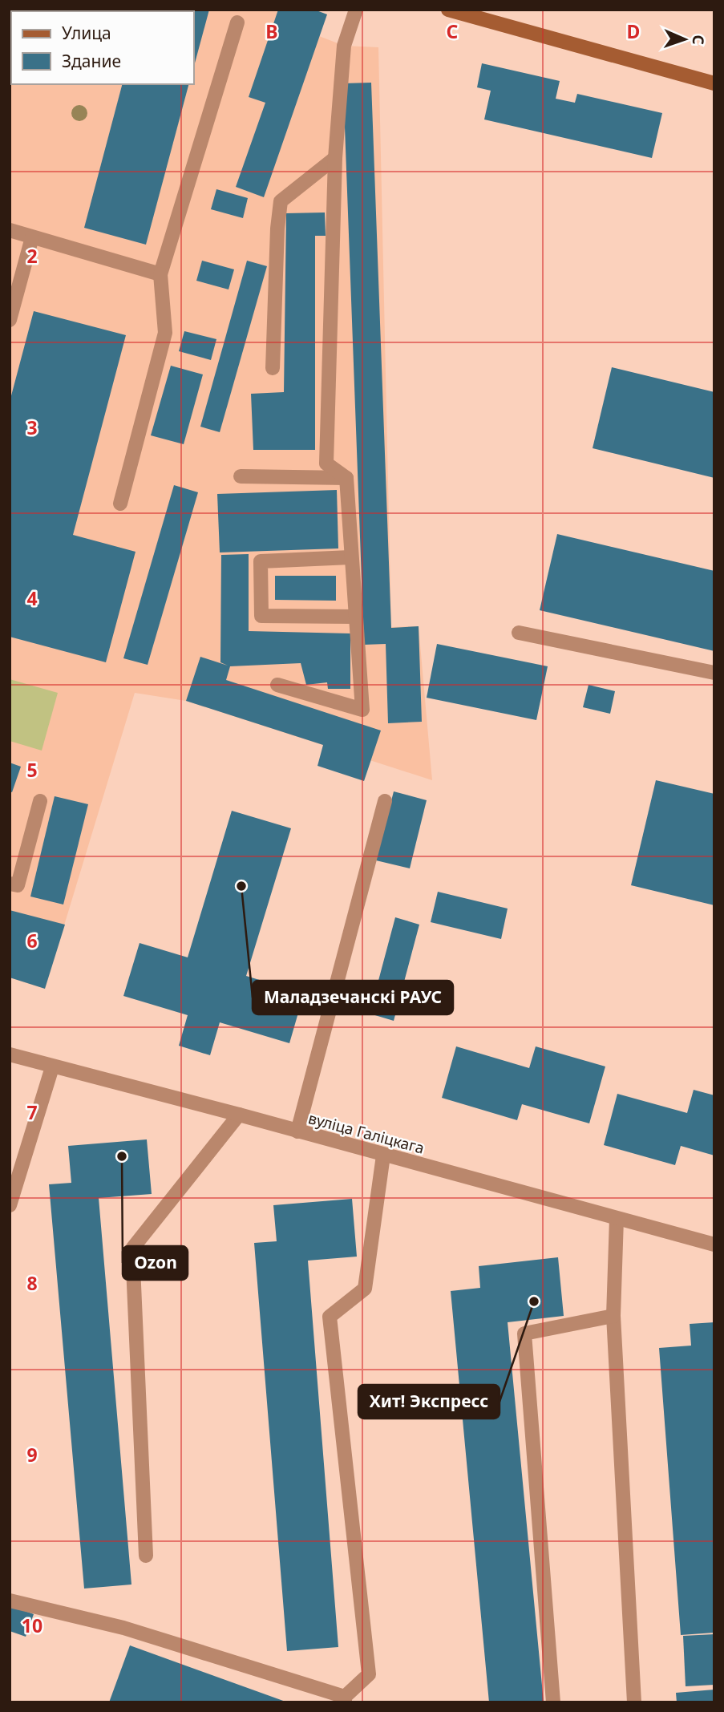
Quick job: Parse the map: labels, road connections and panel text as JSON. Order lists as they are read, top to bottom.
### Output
{
  "streets": {
    "street": ["вуліца Галіцкага"]
  },
  "places": ["Маладзечанскі РАУС", "Ozon", "Хит! Экспресс"],
  "legend": ["Улица", "Здание"],
  "north": "right",
  "grid": {
    "columns": ["B", "C", "D"],
    "rows": [
      "2",
      "3",
      "4",
      "5",
      "6",
      "7",
      "8",
      "9",
      "10"
    ]
  }
}
